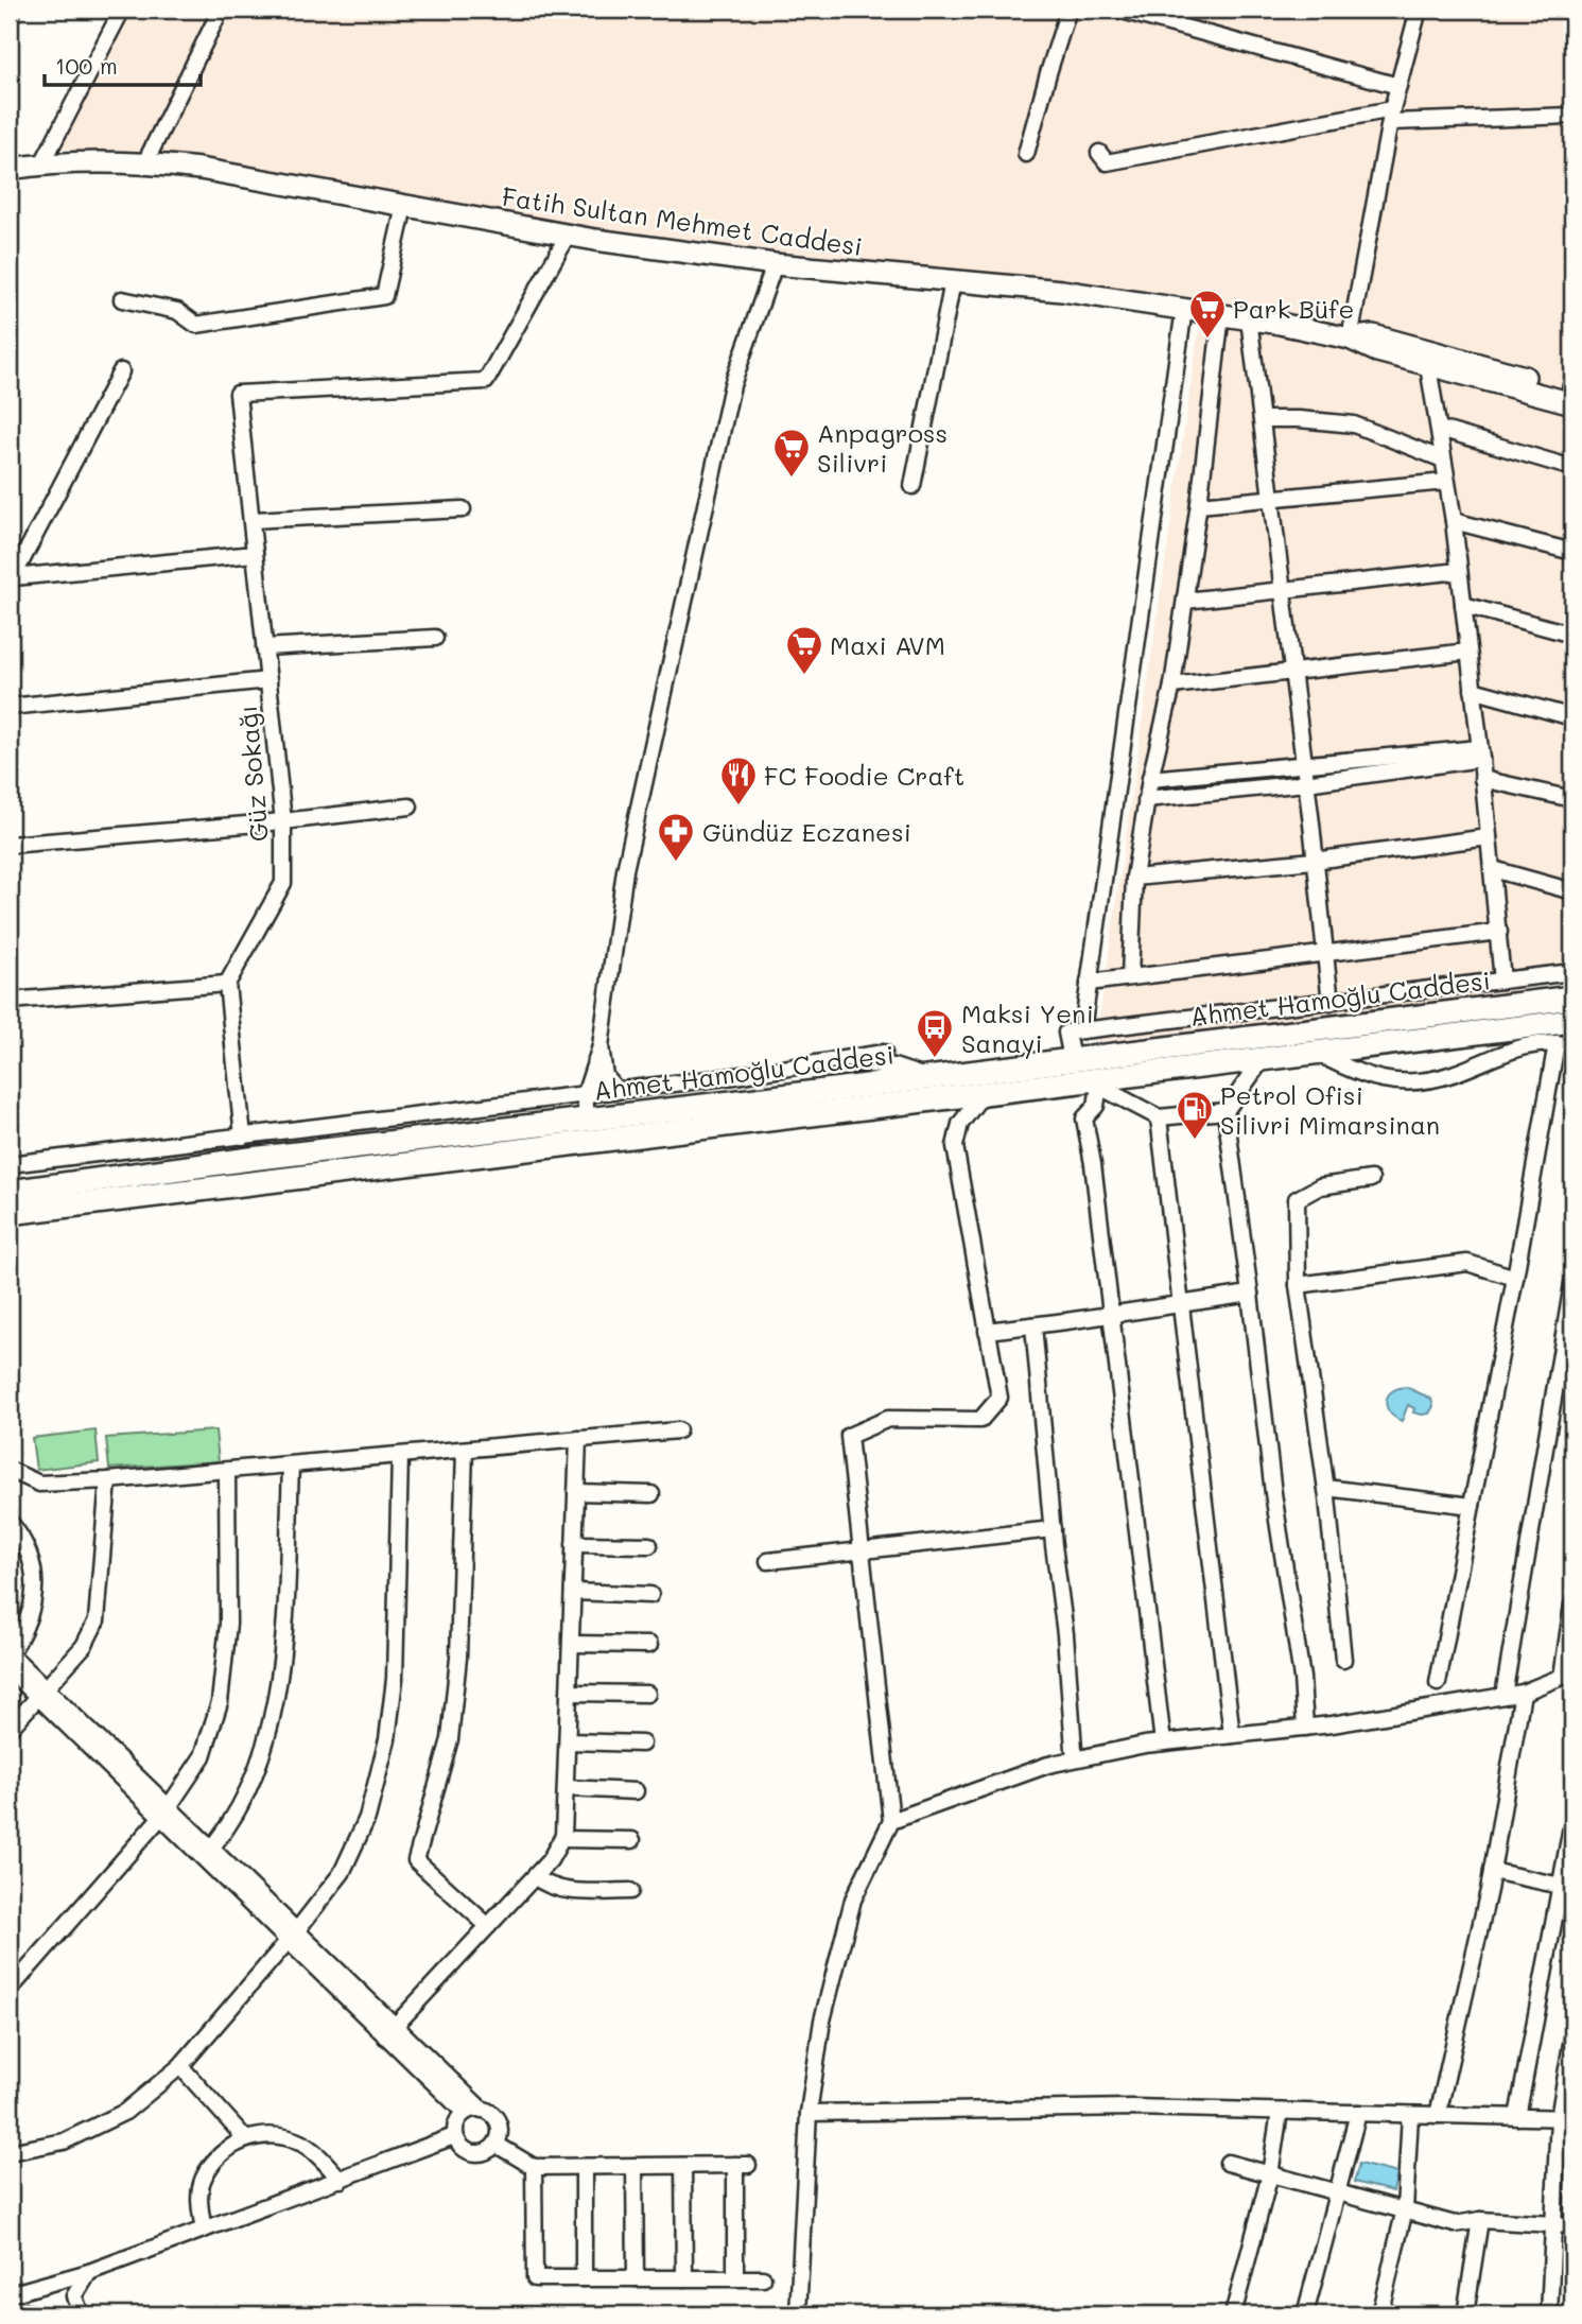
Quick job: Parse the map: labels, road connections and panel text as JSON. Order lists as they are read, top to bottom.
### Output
{
  "streets": {
    "highway": ["Ahmet Hamoğlu Caddesi"],
    "main road": ["Fatih Sultan Mehmet Caddesi"],
    "street": ["Güz Sokağı"]
  },
  "crossings": [
    ["Fatih Sultan Mehmet Caddesi", "Güz Sokağı"]
  ],
  "places": {
    "supermarket": ["Park Büfe", "Anpagross Silivri", "Maxi AVM"],
    "restaurant": ["FC Foodie Craft"],
    "pharmacy": ["Gündüz Eczanesi"],
    "bus stop": ["Maksi Yeni Sanayi"],
    "fuel station": ["Petrol Ofisi Silivri Mimarsinan"]
  },
  "scale_bar": "100 m"
}
